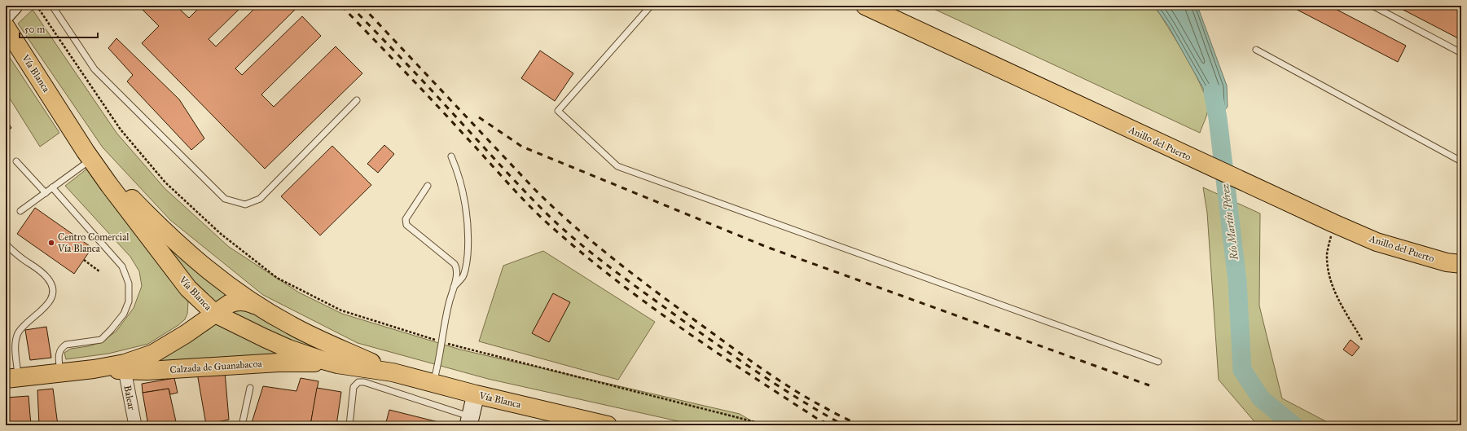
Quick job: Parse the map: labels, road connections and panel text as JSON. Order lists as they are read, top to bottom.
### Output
{
  "streets": {
    "main road": ["Vía Blanca", "Anillo del Puerto", "Calzada de Guanabacoa"],
    "street": ["Balear"]
  },
  "crossings": [
    ["Vía Blanca", "Calzada de Guanabacoa"],
    ["Calzada de Guanabacoa", "Balear"]
  ],
  "water": ["Río Martín Pérez"],
  "places": ["Centro Comercial Vía Blanca"],
  "scale_bar": "50 m"
}
